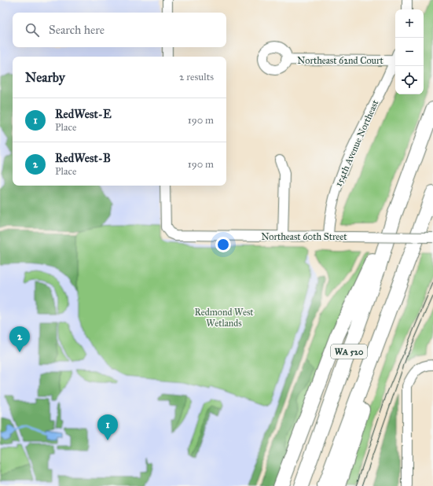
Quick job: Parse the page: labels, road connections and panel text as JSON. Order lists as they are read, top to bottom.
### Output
{
  "streets": {
    "highway": ["WA 520"],
    "street": ["Northeast 62nd Court", "154th Avenue Northeast", "Northeast 60th Street"]
  },
  "crossings": [
    ["154th Avenue Northeast", "Northeast 60th Street"]
  ],
  "parks": ["Redmond West Wetlands"],
  "page": {
    "map_buttons": ["+", "−"],
    "search": "Search here",
    "heading": ["Nearby", "2 results"],
    "list": [
      {
        "mark": "1",
        "name": "RedWest-E",
        "note": "Place",
        "value": "190 m"
      },
      {
        "mark": "2",
        "name": "RedWest-B",
        "note": "Place",
        "value": "190 m"
      }
    ],
    "pins": ["2", "1"]
  }
}
